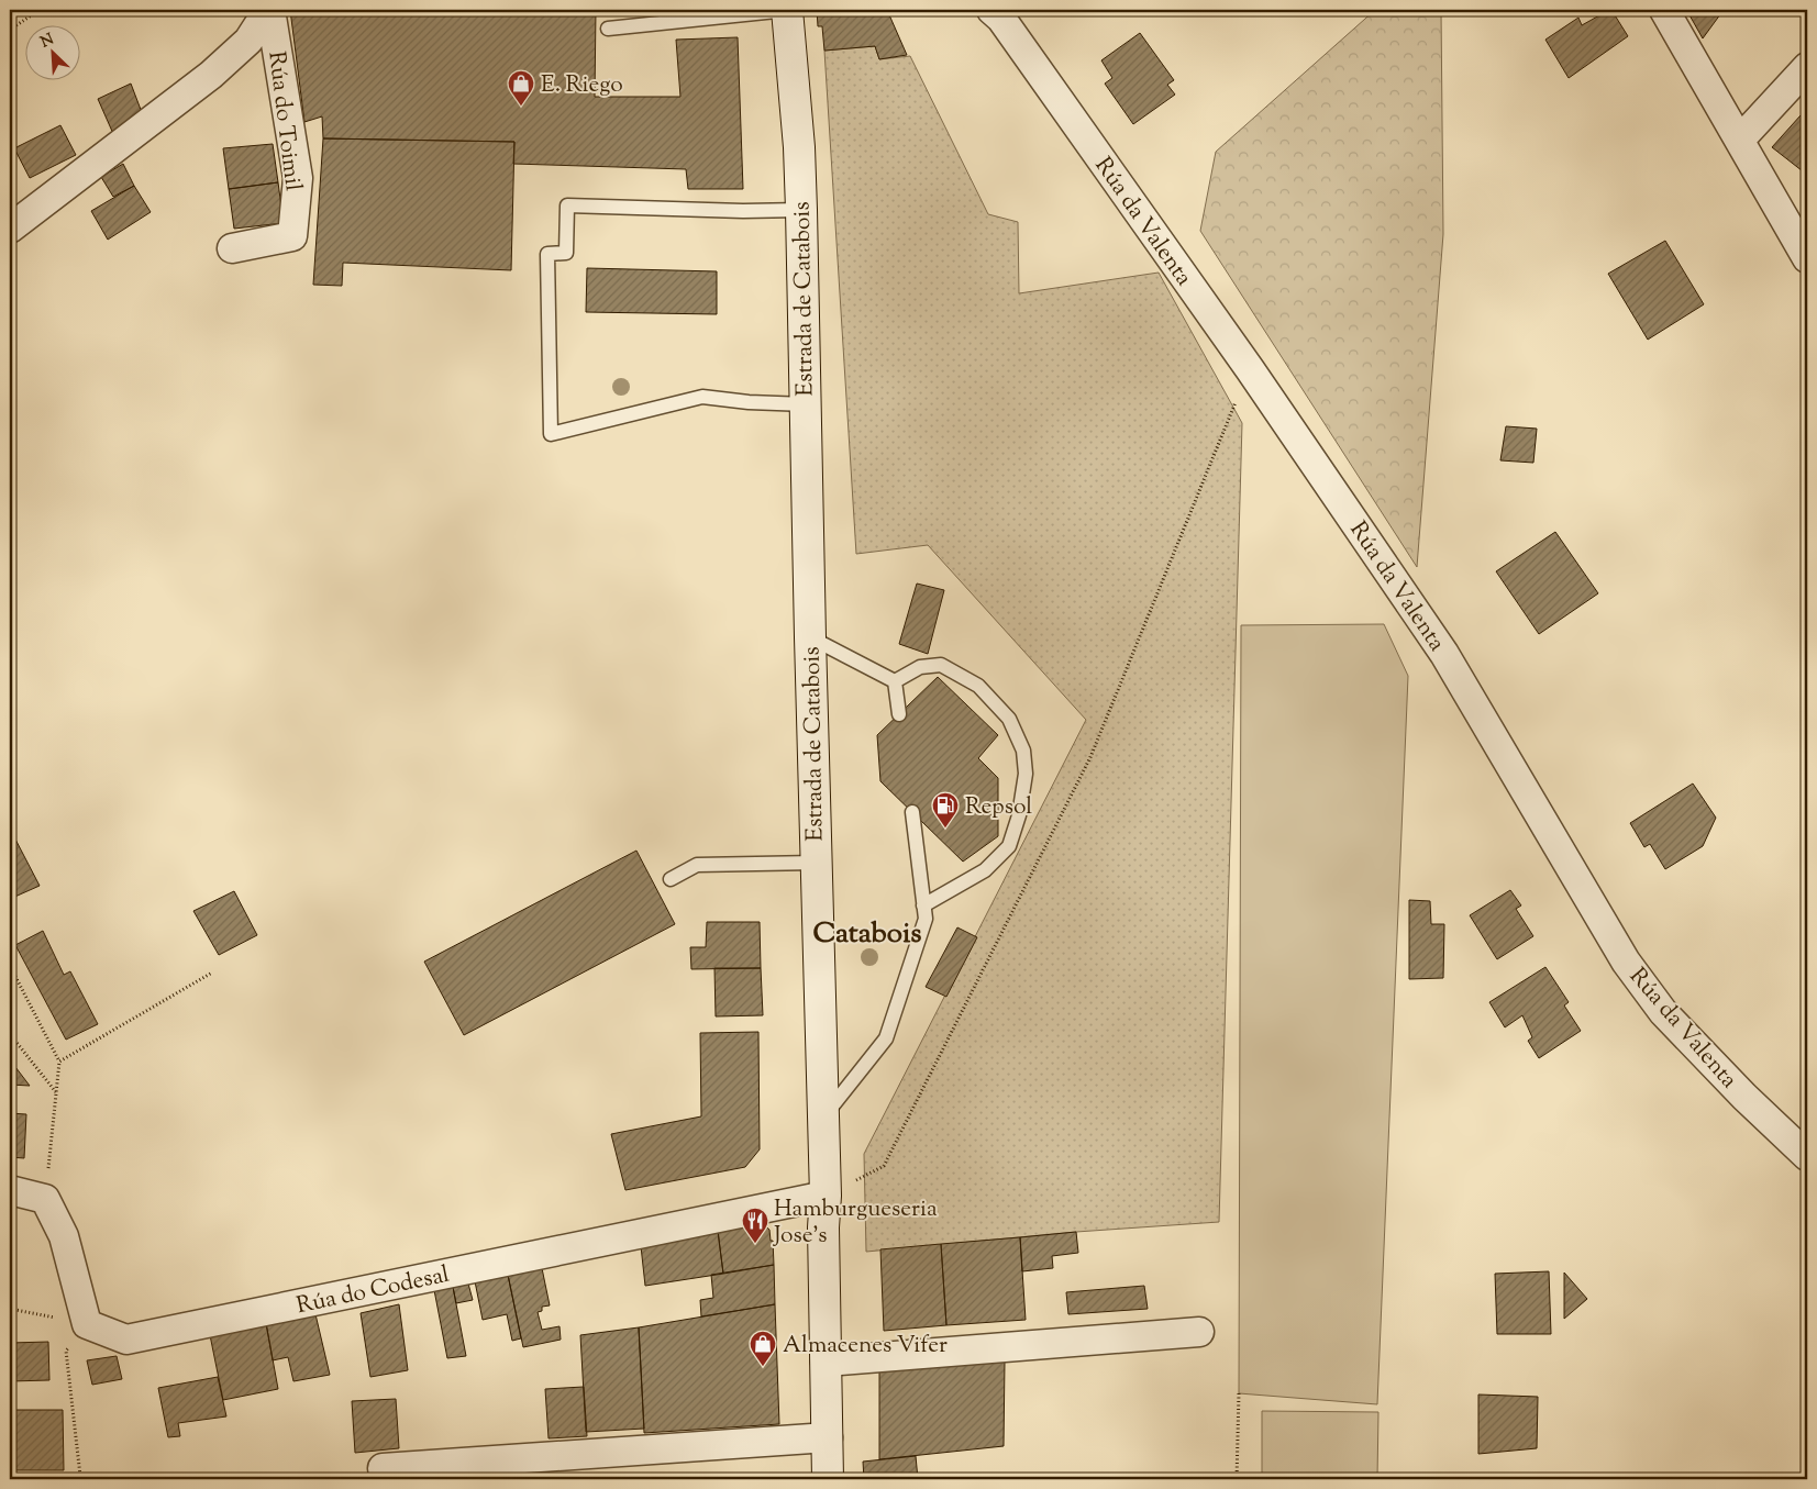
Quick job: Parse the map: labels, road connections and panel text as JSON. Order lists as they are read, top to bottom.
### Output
{
  "streets": {
    "main road": ["Estrada de Catabois"],
    "street": ["Rúa do Toimil", "Rúa da Valenta", "Rúa do Codesal"]
  },
  "crossings": [
    ["Estrada de Catabois", "Rúa do Codesal"]
  ],
  "districts": ["Catabois"],
  "places": {
    "shop": ["E. Riego", "Almacenes Vifer"],
    "fuel station": ["Repsol"],
    "restaurant": ["Hamburgueseria Jose's"]
  },
  "north": "top left"
}
